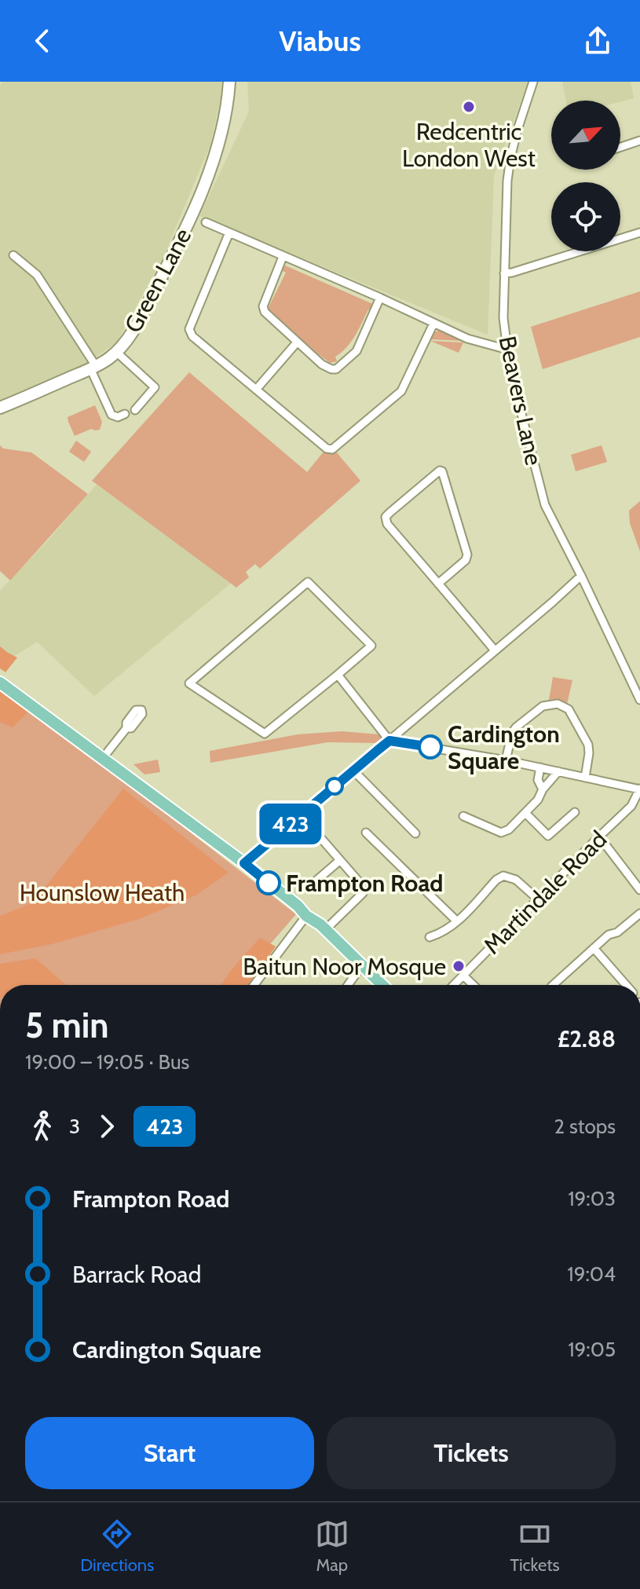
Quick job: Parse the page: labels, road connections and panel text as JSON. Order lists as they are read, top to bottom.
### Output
{
  "streets": {
    "street": ["Green Lane", "Beavers Lane", "Martindale Road"]
  },
  "parks": ["Hounslow Heath"],
  "places": [
    "Redcentric London West",
    "Cardington Square",
    "Frampton Road",
    "Baitun Noor Mosque"
  ],
  "lines": ["bus line 423"],
  "north": "top right",
  "page": {
    "header": "Viabus",
    "on_map": "423",
    "heading": ["5 min", "19:00 – 19:05 · Bus", "£2.88"],
    "legs": ["3", "423", "2 stops"],
    "list": [
      {
        "name": "Frampton Road",
        "value": "19:03"
      },
      {
        "name": "Barrack Road",
        "value": "19:04"
      },
      {
        "name": "Cardington Square",
        "value": "19:05"
      }
    ],
    "buttons": ["Start", "Tickets"],
    "tabs": ["Directions", "Map", "Tickets"]
  }
}
